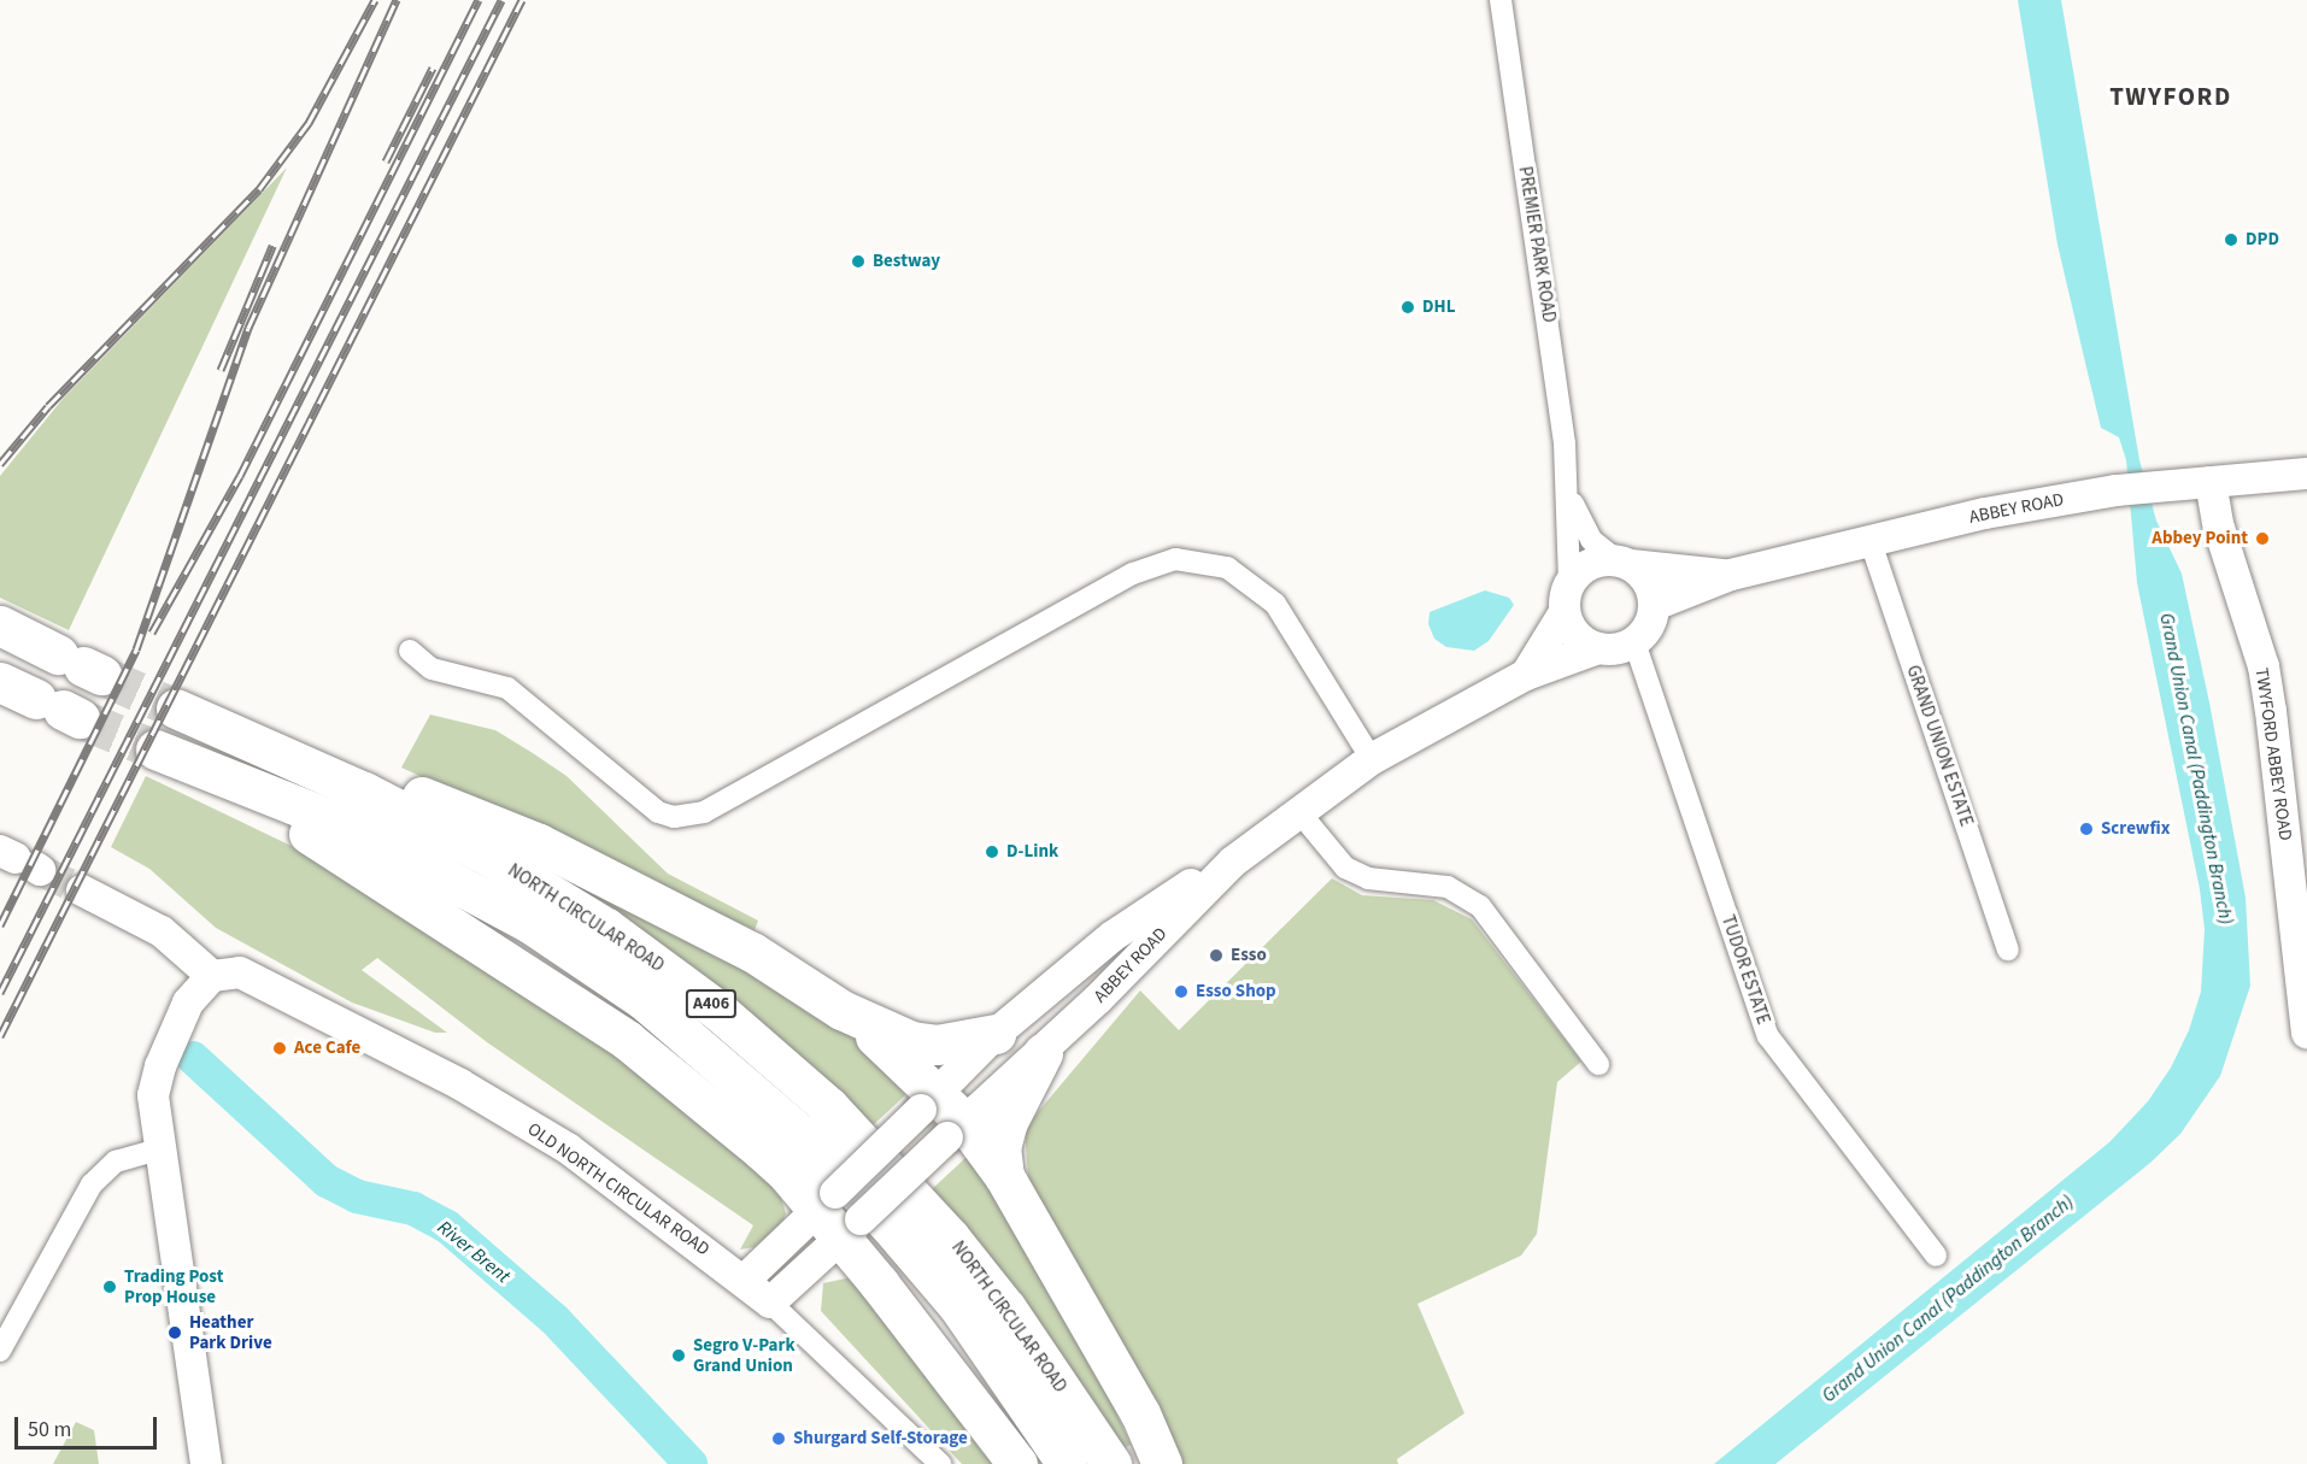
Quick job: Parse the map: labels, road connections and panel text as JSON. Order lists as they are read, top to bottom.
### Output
{
  "streets": {
    "highway": ["NORTH CIRCULAR ROAD", "A406"],
    "street": [
      "PREMIER PARK ROAD",
      "ABBEY ROAD",
      "GRAND UNION ESTATE",
      "TWYFORD ABBEY ROAD",
      "TUDOR ESTATE",
      "OLD NORTH CIRCULAR ROAD"
    ]
  },
  "crossings": [
    ["PREMIER PARK ROAD", "ABBEY ROAD"],
    ["PREMIER PARK ROAD", "TUDOR ESTATE"],
    ["ABBEY ROAD", "GRAND UNION ESTATE"],
    ["ABBEY ROAD", "TWYFORD ABBEY ROAD"],
    ["ABBEY ROAD", "NORTH CIRCULAR ROAD"],
    ["ABBEY ROAD", "TUDOR ESTATE"],
    ["ABBEY ROAD", "OLD NORTH CIRCULAR ROAD"]
  ],
  "districts": ["TWYFORD"],
  "water": ["Grand Union Canal (Paddington Branch)", "River Brent"],
  "places": [
    "DPD",
    "Bestway",
    "DHL",
    "Abbey Point",
    "Screwfix",
    "D-Link",
    "Esso",
    "Esso Shop",
    "Ace Cafe",
    "Trading Post Prop House",
    "Heather Park Drive",
    "Segro V-Park Grand Union",
    "Shurgard Self-Storage"
  ],
  "scale_bar": "50 m"
}
